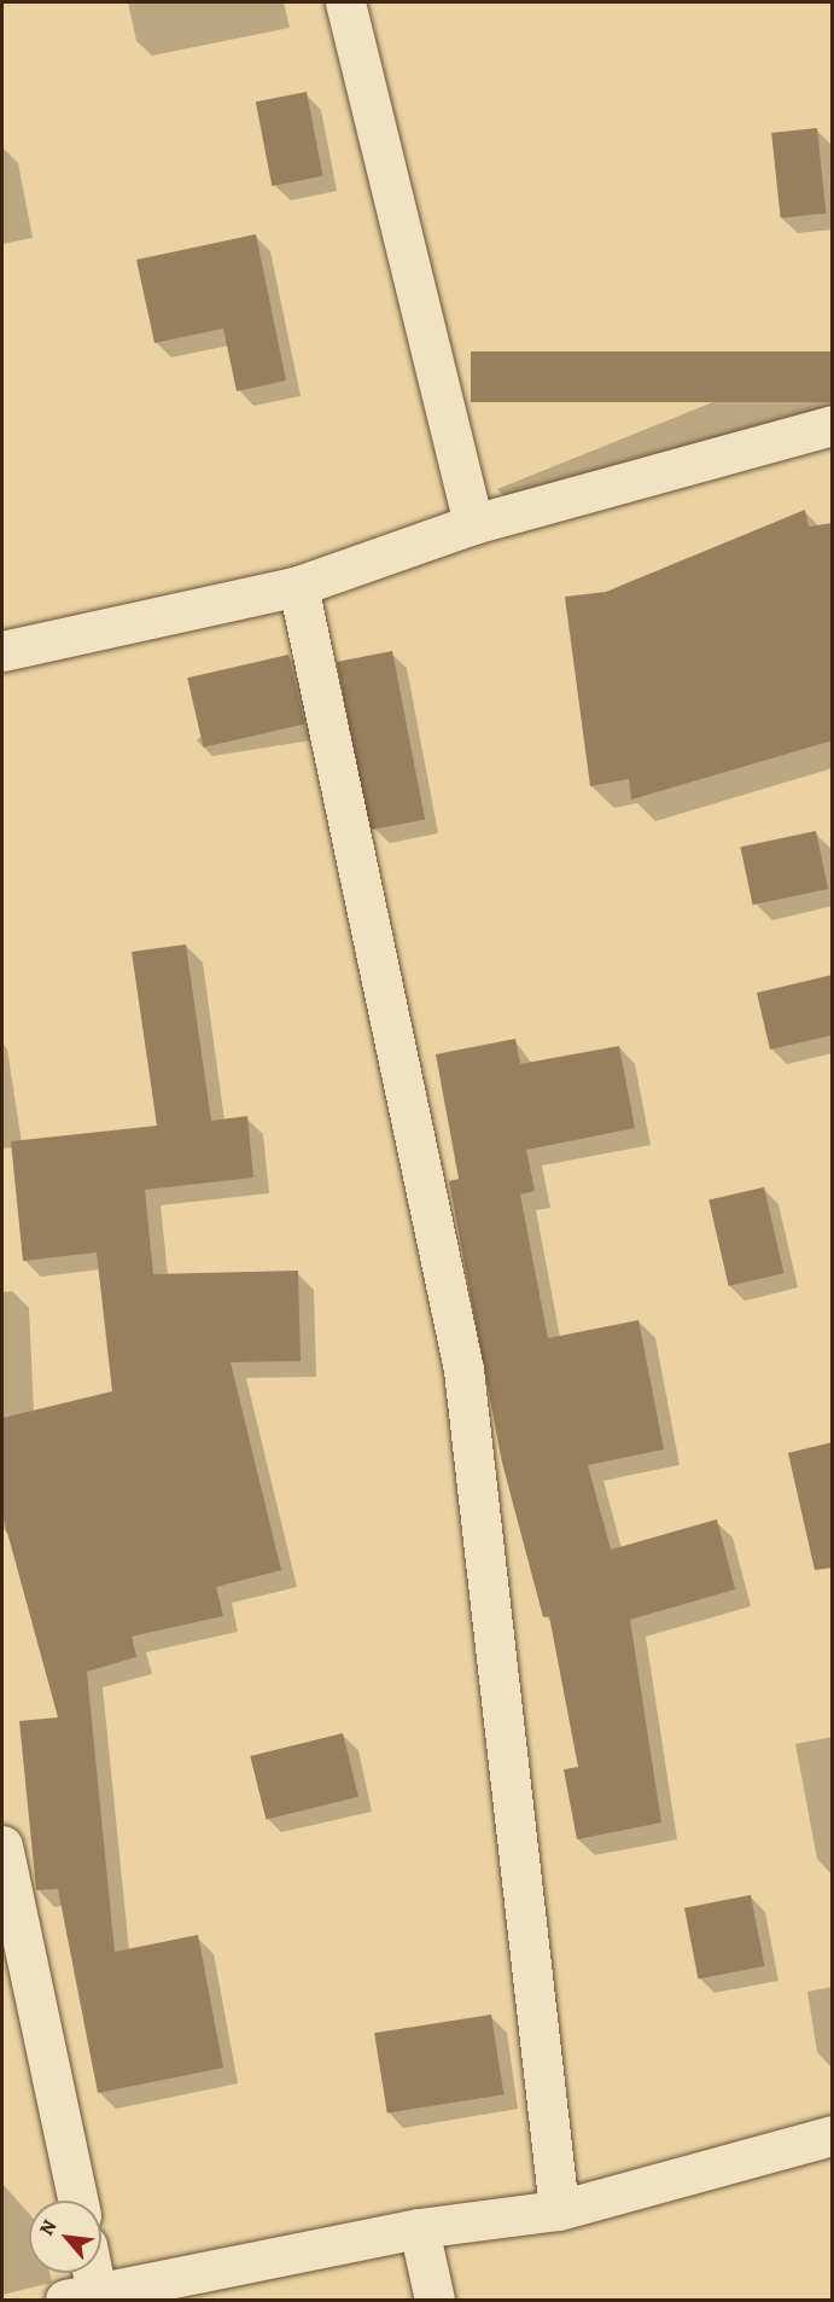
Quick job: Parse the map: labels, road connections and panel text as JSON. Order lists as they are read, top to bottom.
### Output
{
  "north": "top left"
}
